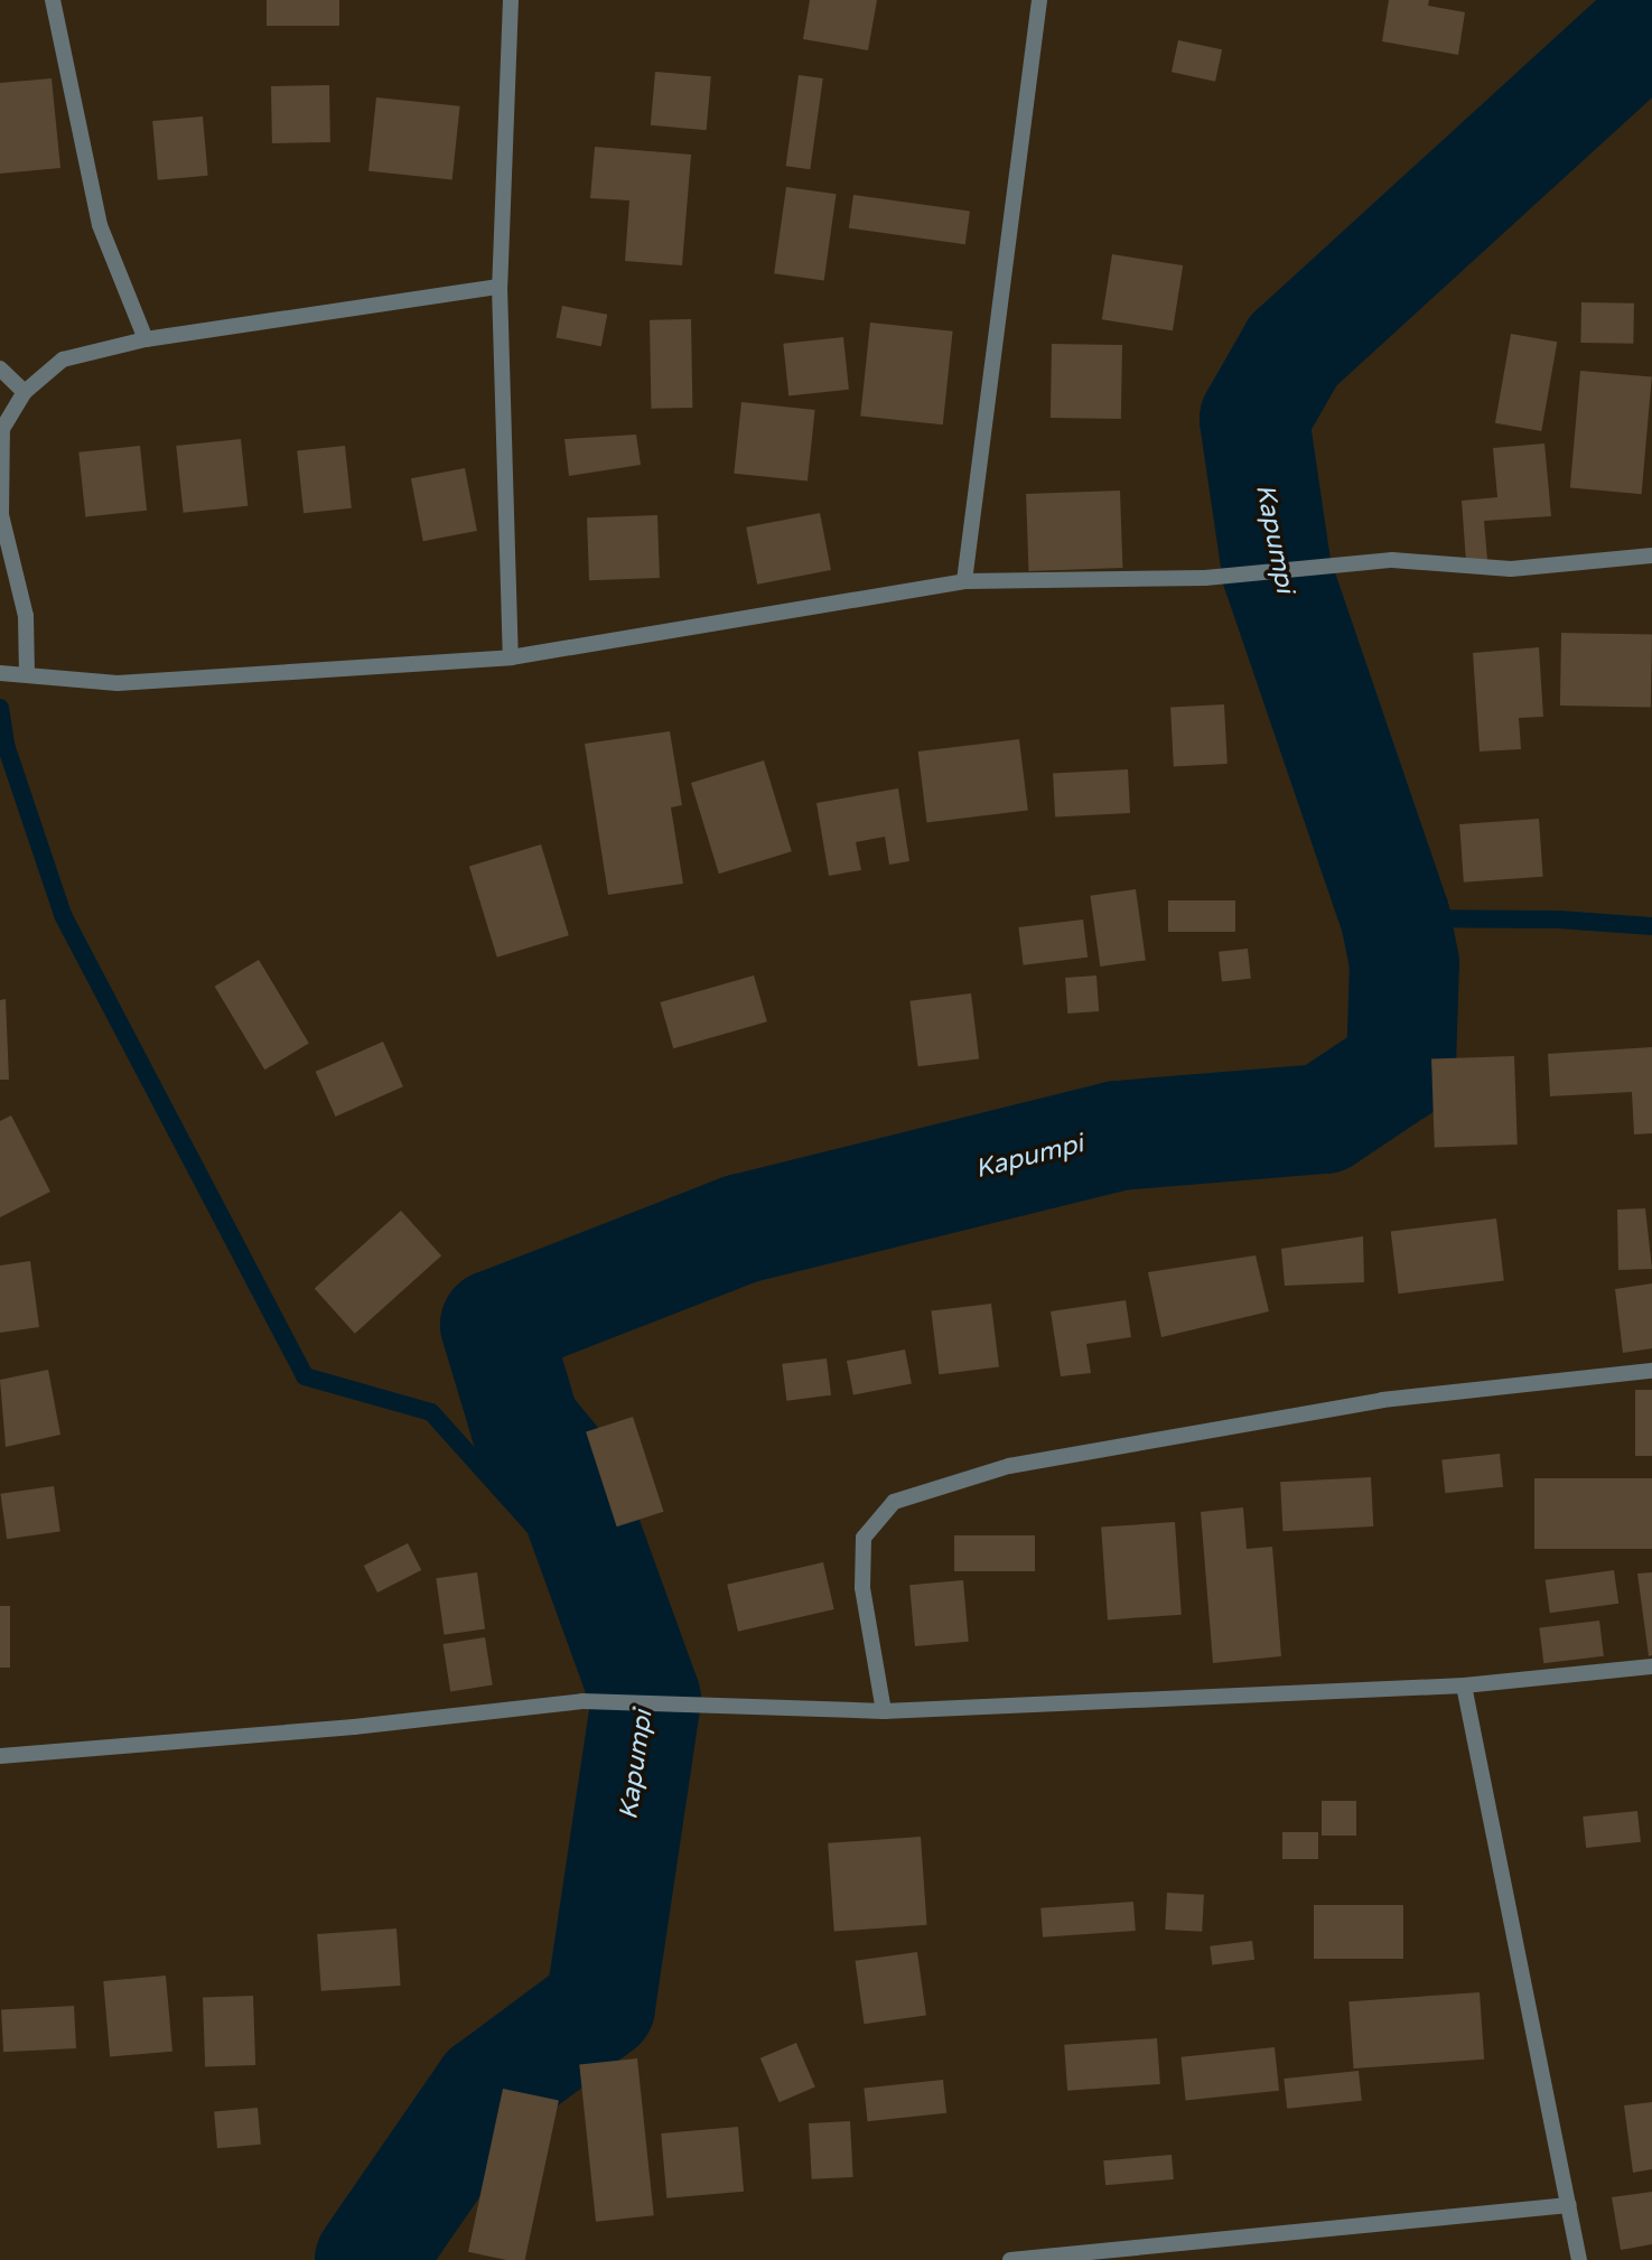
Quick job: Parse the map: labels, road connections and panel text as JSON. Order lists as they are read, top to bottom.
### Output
{
  "water": ["Kapumpi"]
}
